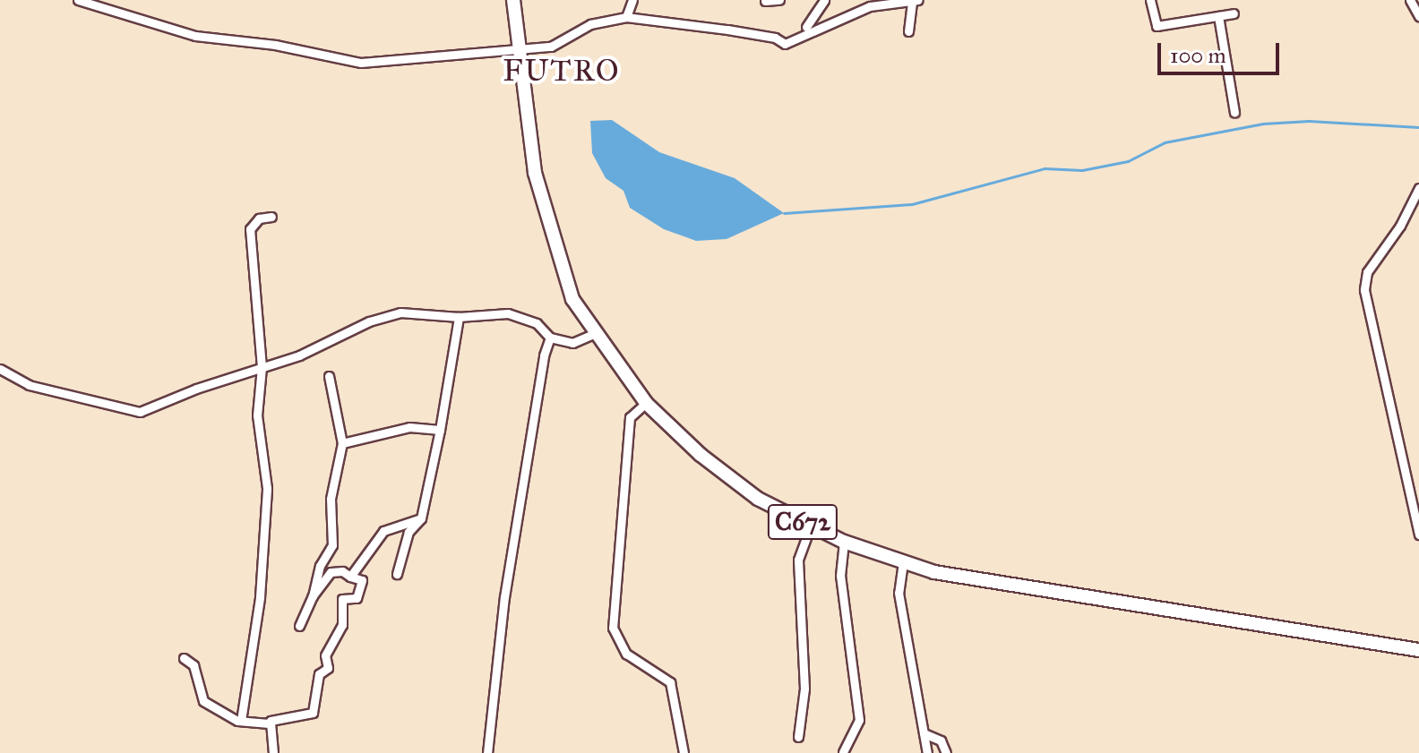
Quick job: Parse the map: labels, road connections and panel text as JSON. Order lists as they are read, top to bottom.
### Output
{
  "streets": {
    "main road": ["C672"]
  },
  "districts": ["FUTRO"],
  "scale_bar": "100 m"
}
